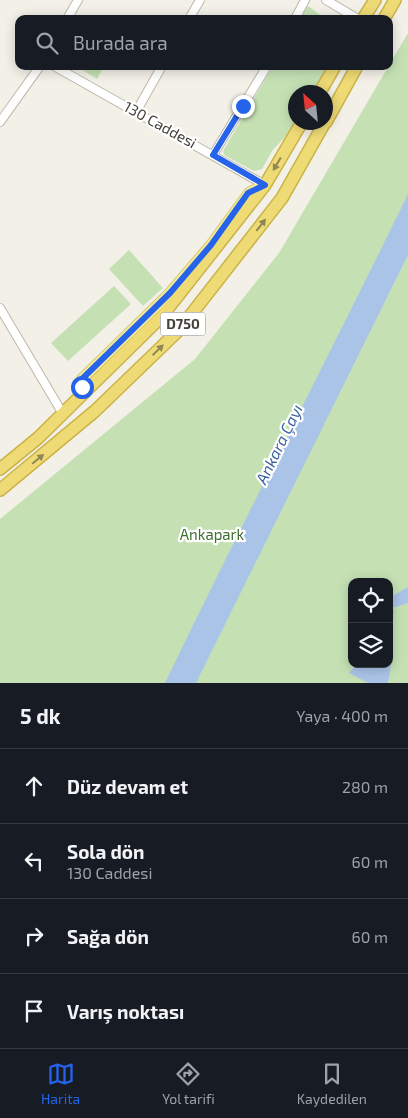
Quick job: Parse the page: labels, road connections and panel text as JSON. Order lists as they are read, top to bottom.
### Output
{
  "streets": {
    "highway": ["D750"],
    "street": ["130 Caddesi"]
  },
  "crossings": [
    ["130 Caddesi", "D750"]
  ],
  "water": ["Ankara Çayı"],
  "parks": ["Ankapark"],
  "north": "top left",
  "page": {
    "search": "Burada ara",
    "heading": ["5 dk", "Yaya · 400 m"],
    "list": [
      ["Düz devam et", "280 m"],
      ["Sola dön", "130 Caddesi", "60 m"],
      ["Sağa dön", "60 m"],
      "Varış noktası"
    ],
    "nav": ["Harita", "Yol tarifi", "Kaydedilen"]
  }
}
